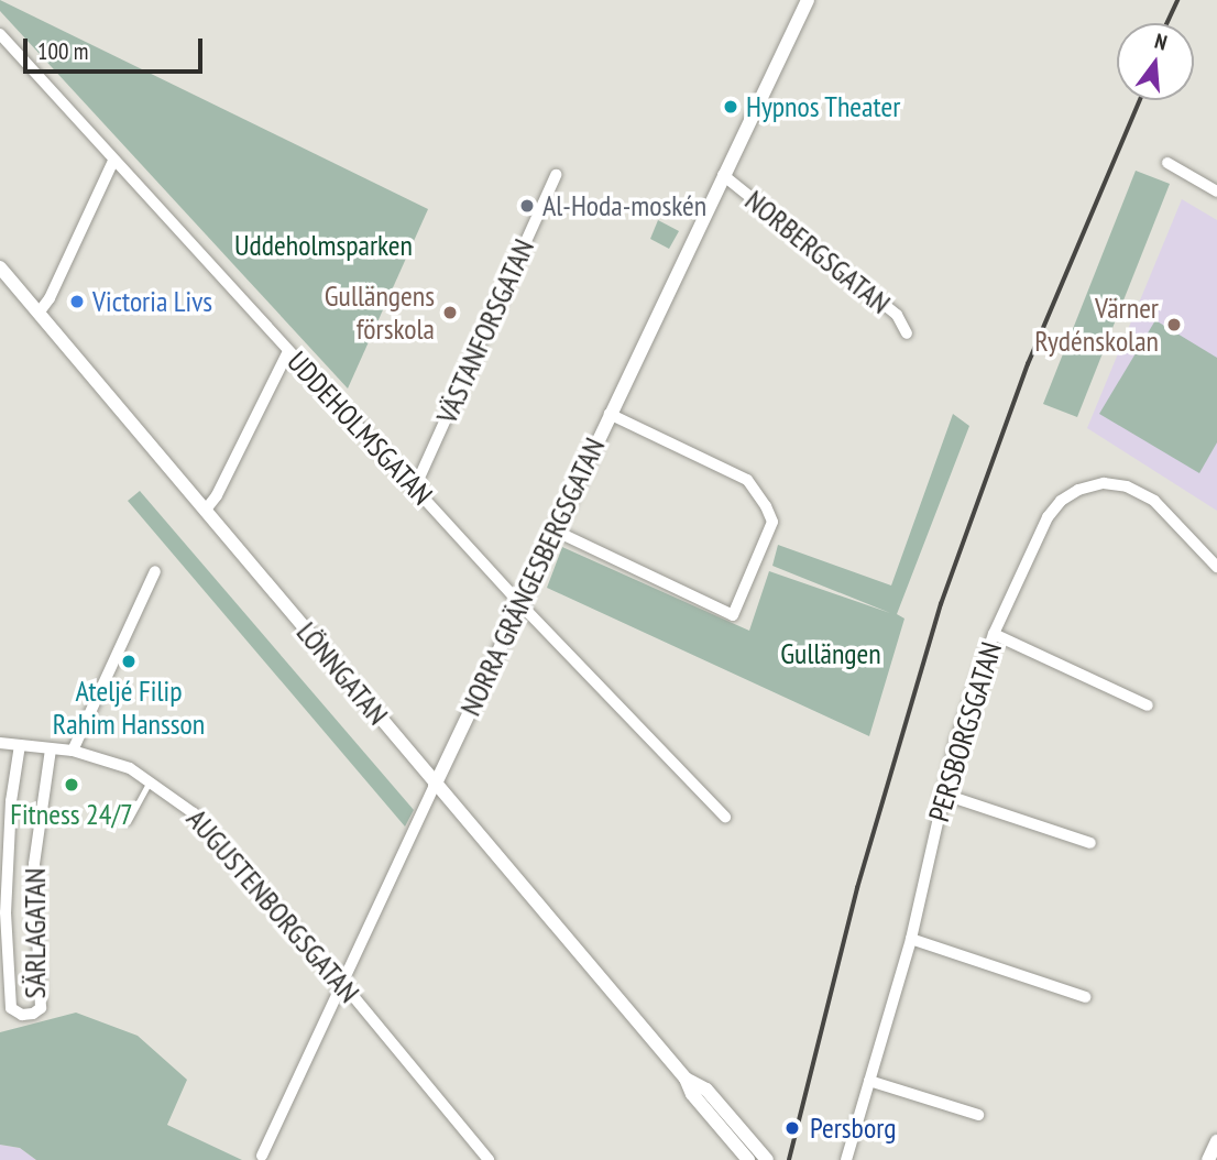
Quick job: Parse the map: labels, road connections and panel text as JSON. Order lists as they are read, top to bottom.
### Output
{
  "streets": {
    "street": [
      "NORBERGSGATAN",
      "VÄSTANFORSGATAN",
      "UDDEHOLMSGATAN",
      "NORRA GRÄNGESBERGSGATAN",
      "LÖNNGATAN",
      "PERSBORGSGATAN",
      "AUGUSTENBORGSGATAN",
      "SÄRLAGATAN"
    ]
  },
  "crossings": [
    ["NORBERGSGATAN", "NORRA GRÄNGESBERGSGATAN"],
    ["VÄSTANFORSGATAN", "UDDEHOLMSGATAN"],
    ["UDDEHOLMSGATAN", "NORRA GRÄNGESBERGSGATAN"],
    ["NORRA GRÄNGESBERGSGATAN", "LÖNNGATAN"],
    ["NORRA GRÄNGESBERGSGATAN", "AUGUSTENBORGSGATAN"],
    ["AUGUSTENBORGSGATAN", "SÄRLAGATAN"]
  ],
  "parks": ["Uddeholmsparken", "Gullängen"],
  "places": [
    "Hypnos Theater",
    "Al-Hoda-moskén",
    "Victoria Livs",
    "Gullängens förskola",
    "Värner Rydénskolan",
    "Ateljé Filip Rahim Hansson",
    "Fitness 24/7",
    "Persborg"
  ],
  "scale_bar": "100 m",
  "north": "top"
}
